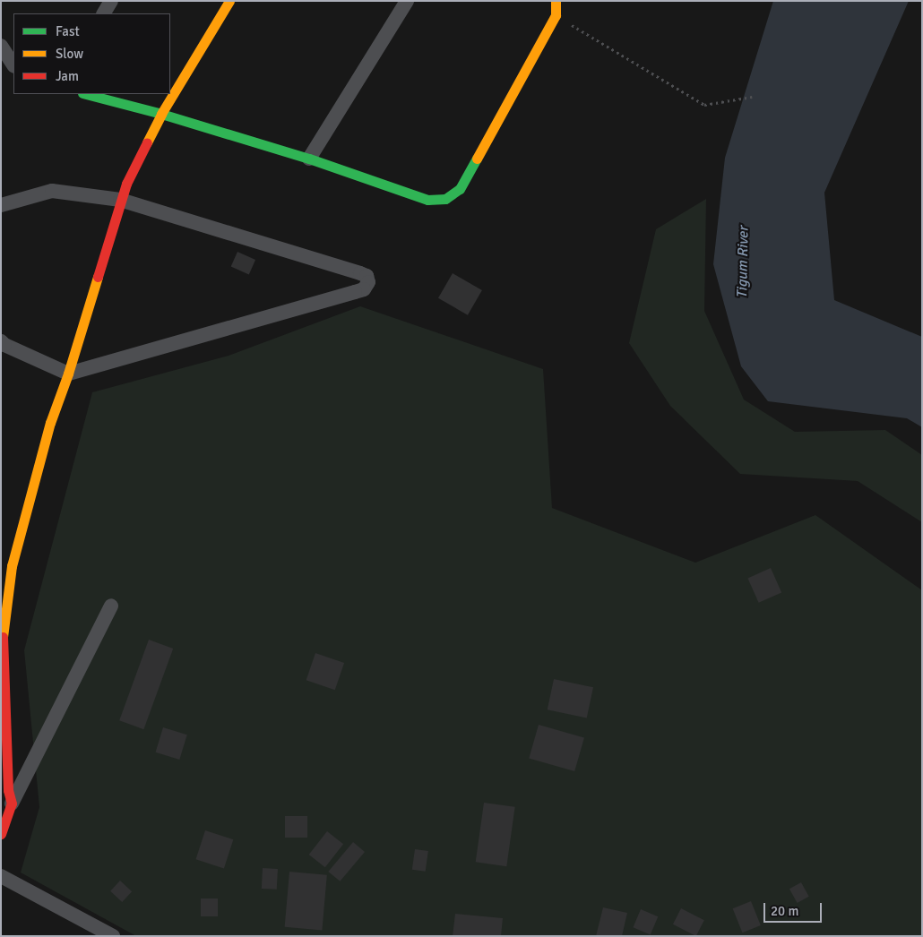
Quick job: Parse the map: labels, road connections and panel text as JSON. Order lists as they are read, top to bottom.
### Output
{
  "water": ["Tigum River"],
  "legend": ["Fast", "Slow", "Jam"],
  "scale_bar": "20 m"
}
